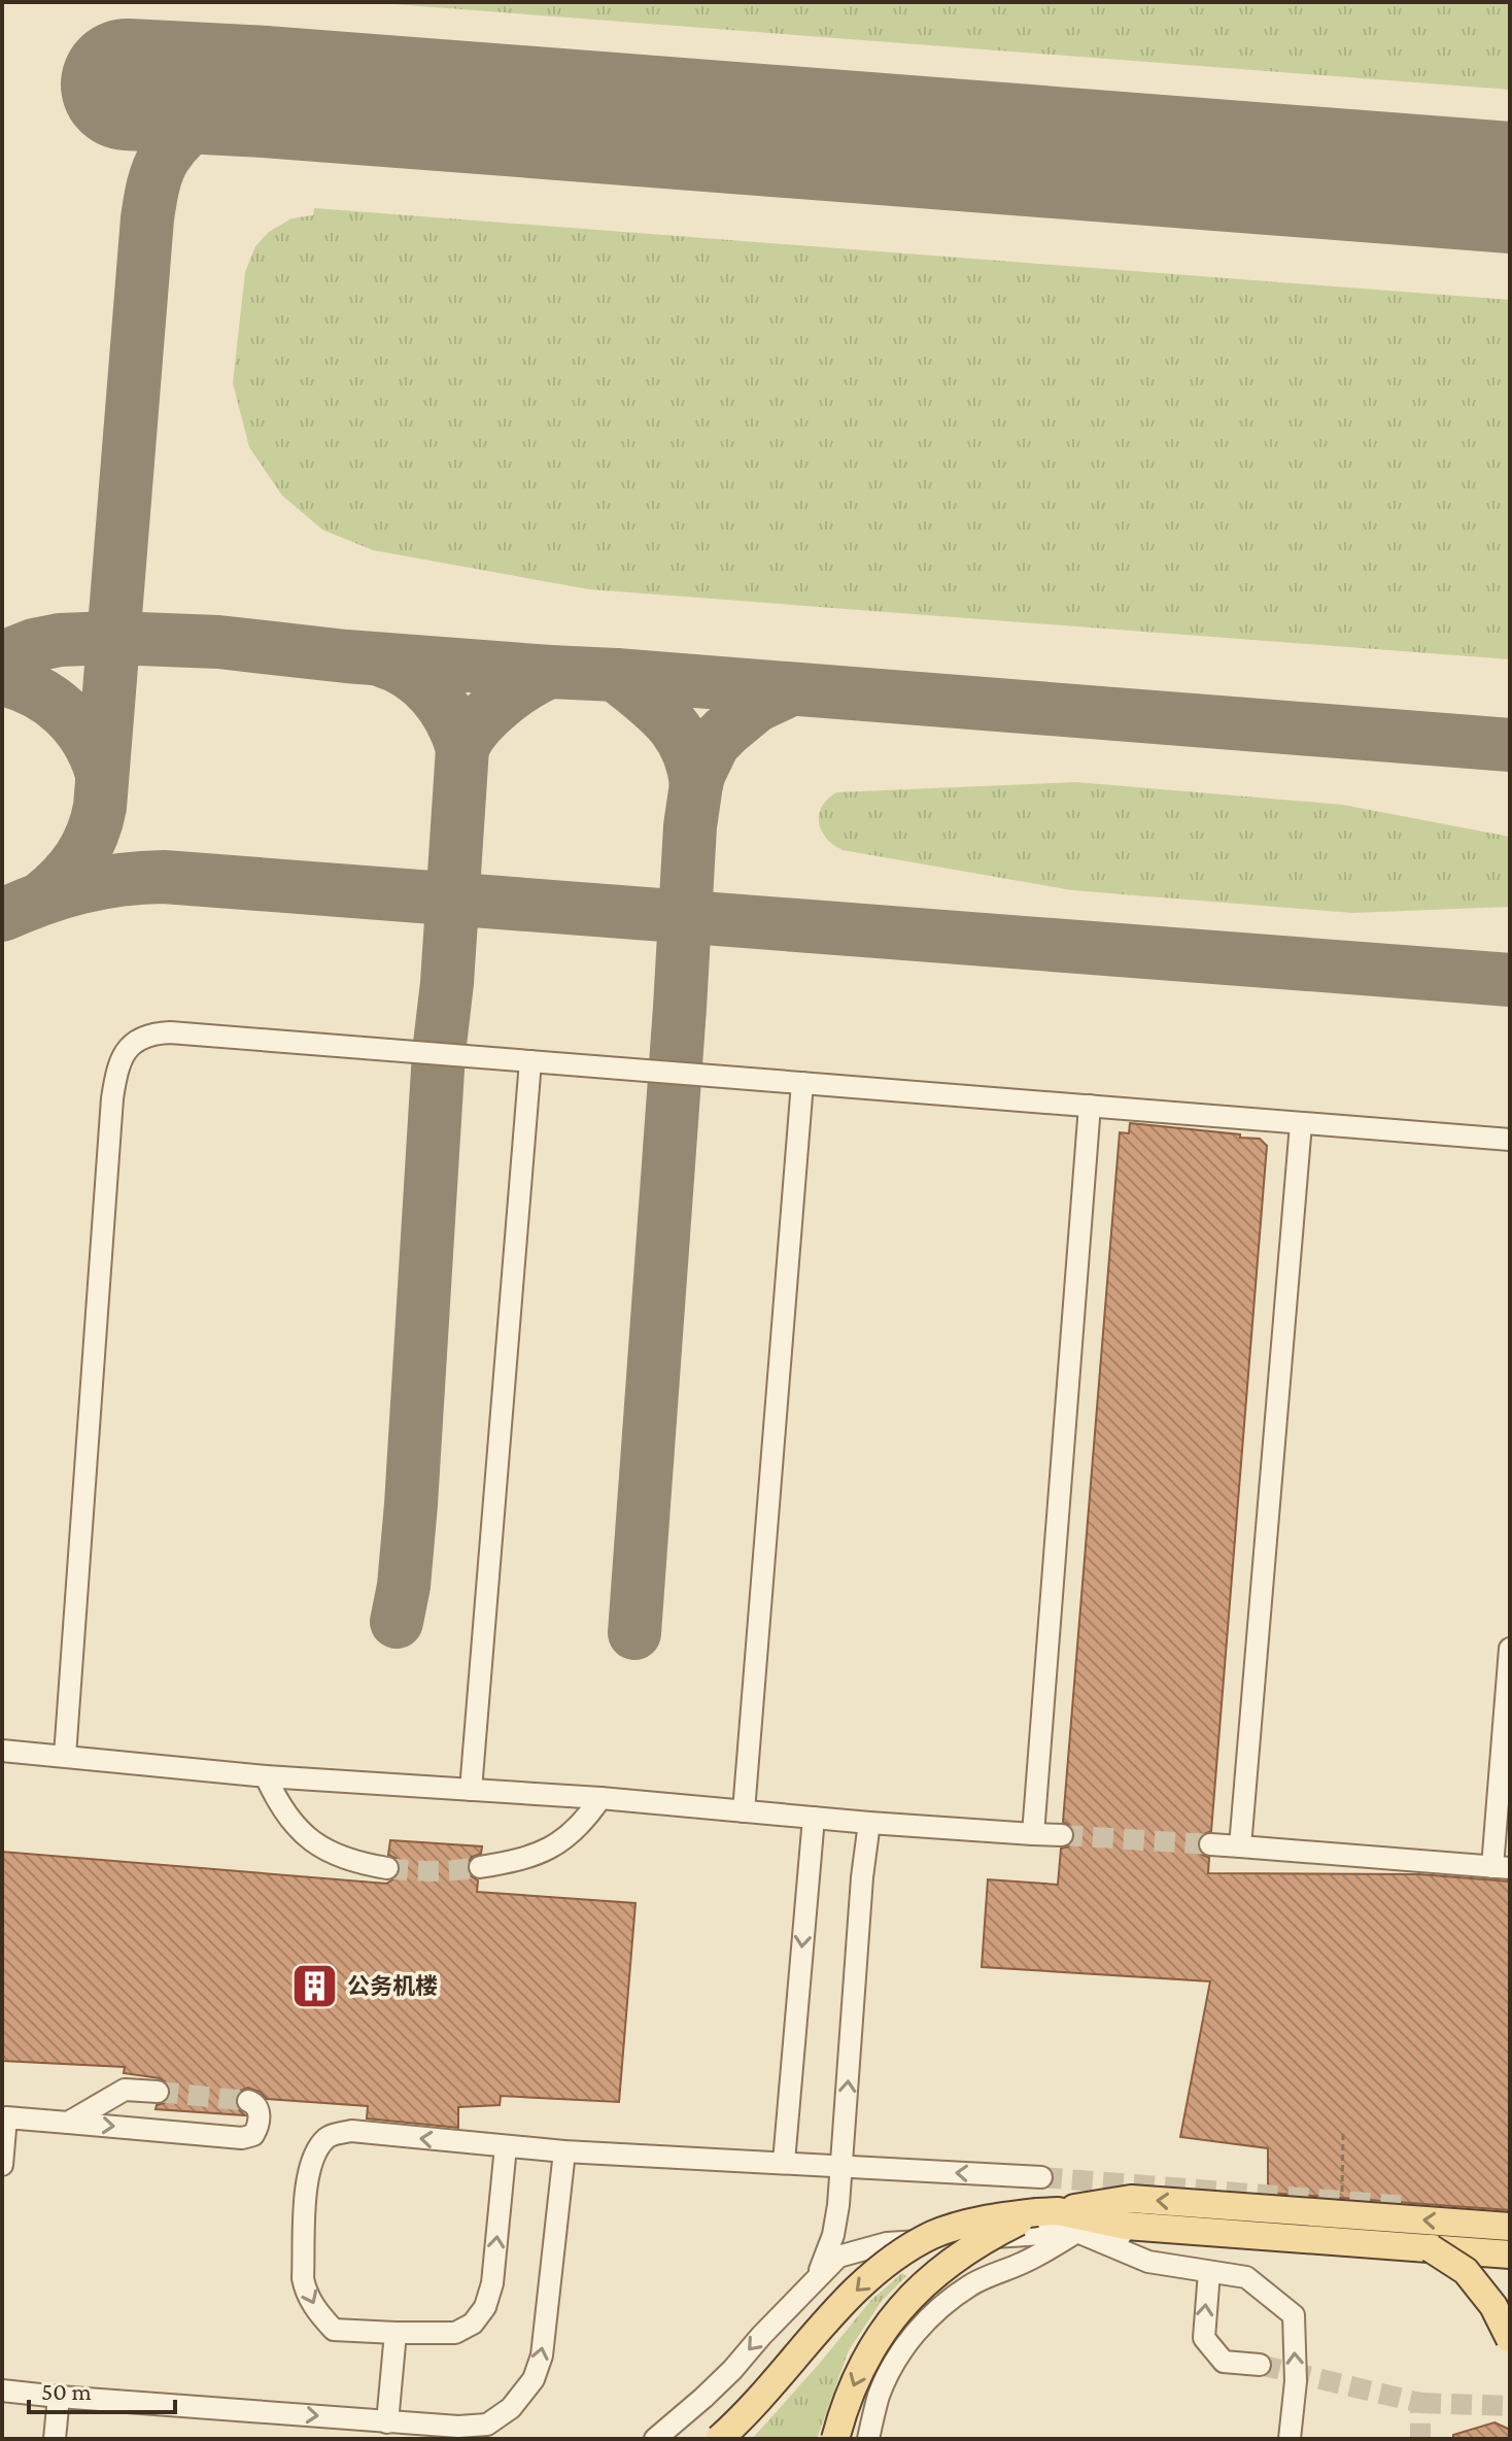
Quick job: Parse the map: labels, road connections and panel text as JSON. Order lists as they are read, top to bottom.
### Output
{
  "places": {
    "building": ["公务机楼"]
  },
  "scale_bar": "50 m"
}
